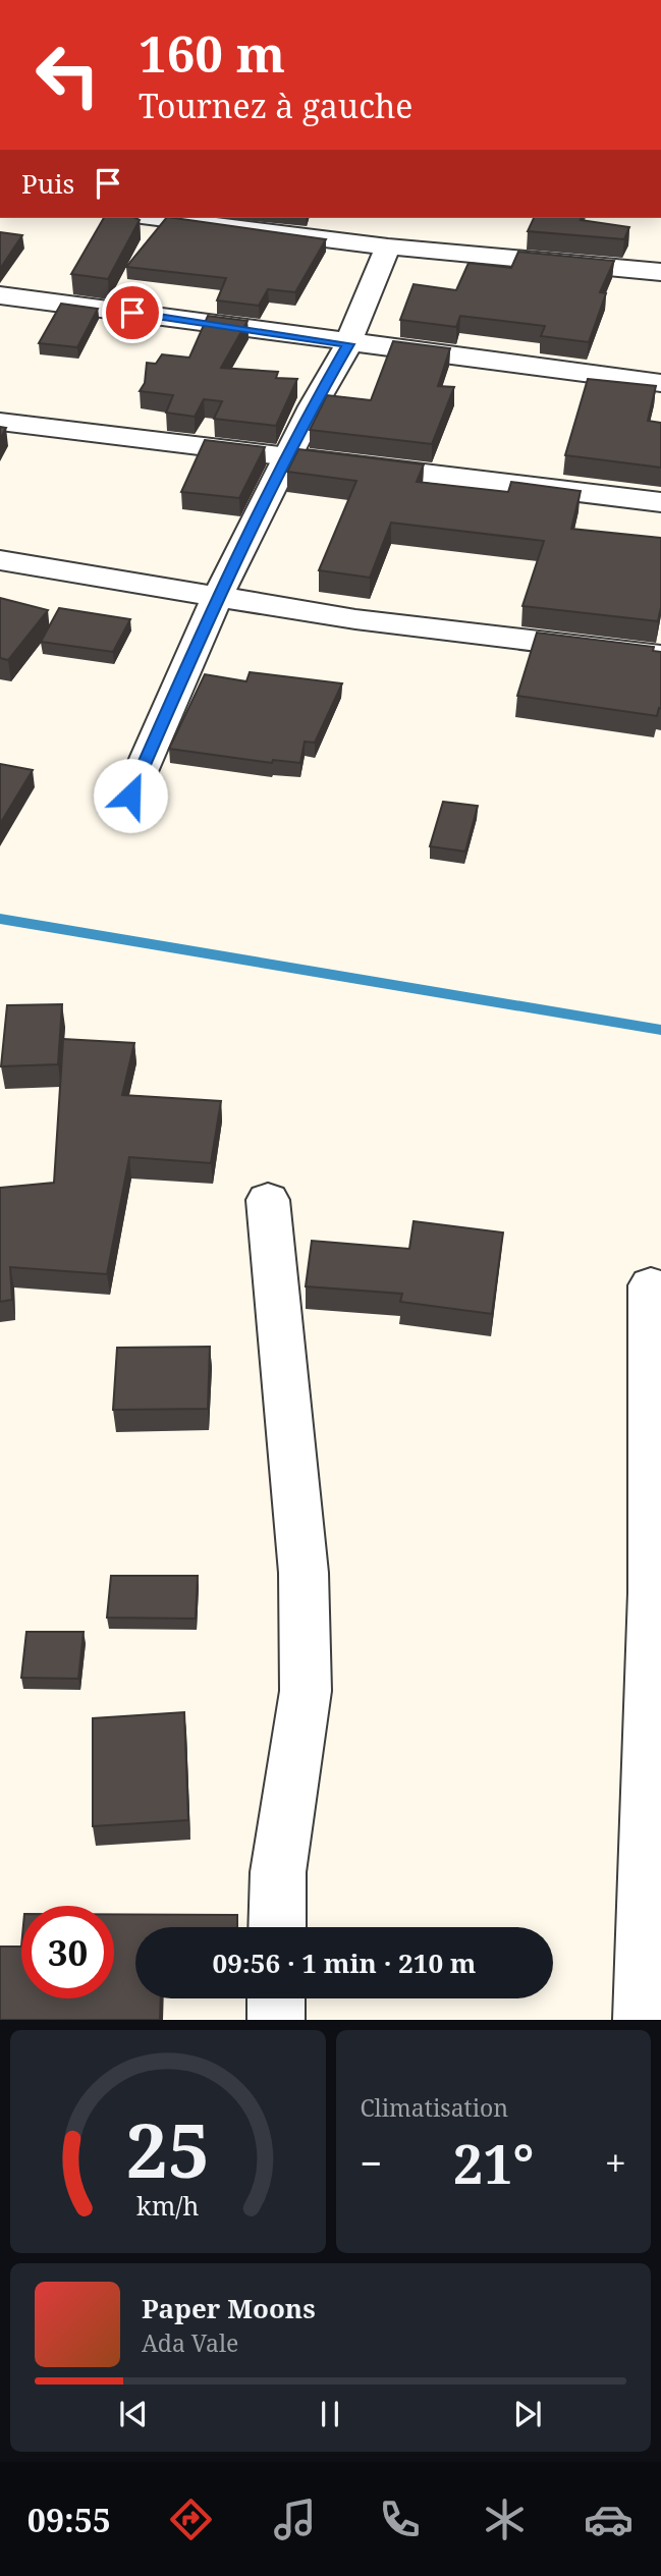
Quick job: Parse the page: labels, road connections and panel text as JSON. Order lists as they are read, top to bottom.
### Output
{
  "page": {
    "turn": ["160 m", "Tournez à gauche"],
    "then": "Puis",
    "limit": "30",
    "trip": "09:56 · 1 min · 210 m",
    "tile": "Climatisation",
    "heat": ["−", "21°", "+"],
    "song": ["Paper Moons", "Ada Vale"],
    "tabs": "09:55",
    "gauge": ["25", "km/h"]
  }
}
